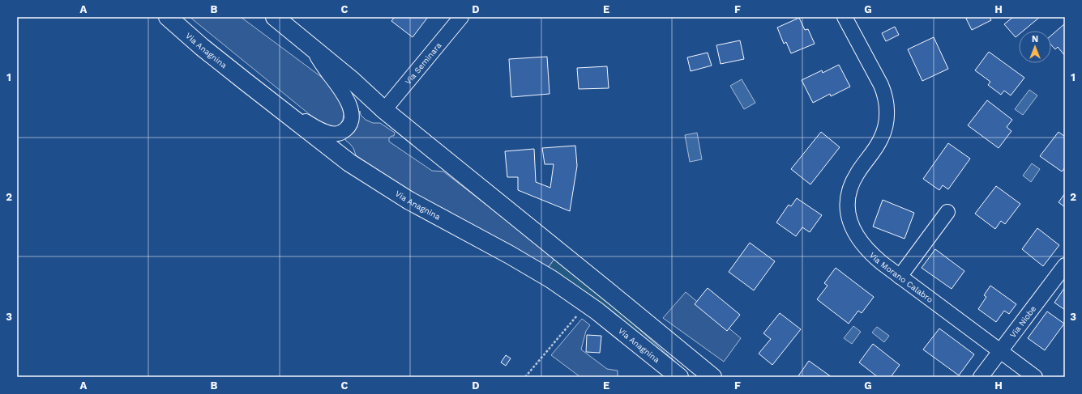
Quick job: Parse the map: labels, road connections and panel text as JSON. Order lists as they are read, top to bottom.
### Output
{
  "streets": {
    "main road": ["Via Anagnina"],
    "street": ["Via Seminara", "Via Morano Calabro", "Via Niobe"]
  },
  "crossings": [
    ["Via Morano Calabro", "Via Niobe"]
  ],
  "north": "top",
  "grid": {
    "columns": [
      "A",
      "B",
      "C",
      "D",
      "E",
      "F",
      "G",
      "H"
    ],
    "rows": ["1", "2", "3"]
  }
}
